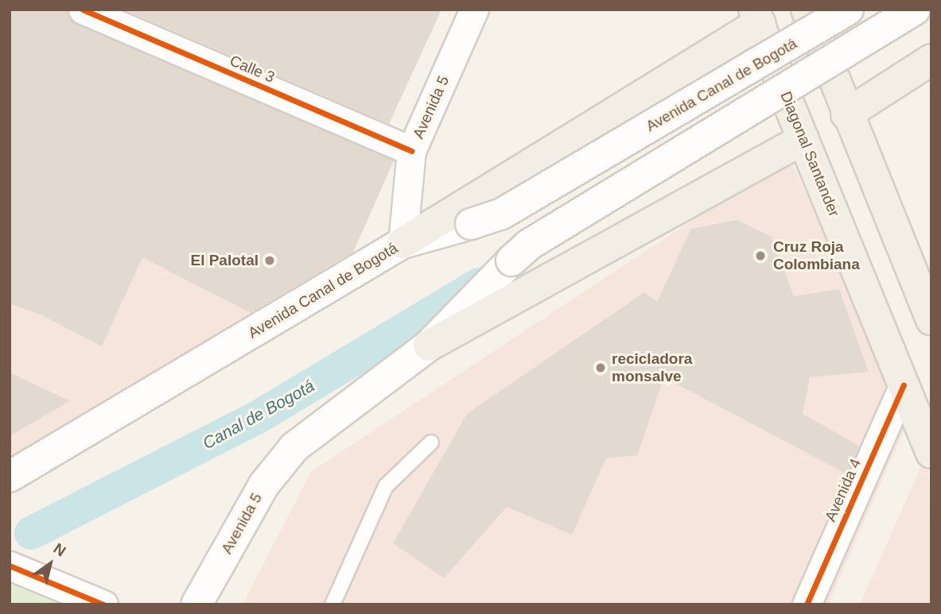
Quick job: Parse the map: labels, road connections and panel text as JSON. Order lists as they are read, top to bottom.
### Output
{
  "streets": {
    "main road": ["Avenida Canal de Bogotá", "Avenida 5", "Diagonal Santander"],
    "street": ["Calle 3", "Avenida 4"]
  },
  "crossings": [
    ["Calle 3", "Avenida 5"],
    ["Avenida Canal de Bogotá", "Avenida 5"],
    ["Diagonal Santander", "Avenida 4"]
  ],
  "water": ["Canal de Bogotá"],
  "places": ["Cruz Roja Colombiana", "El Palotal", "recicladora monsalve"],
  "north": "top right"
}
